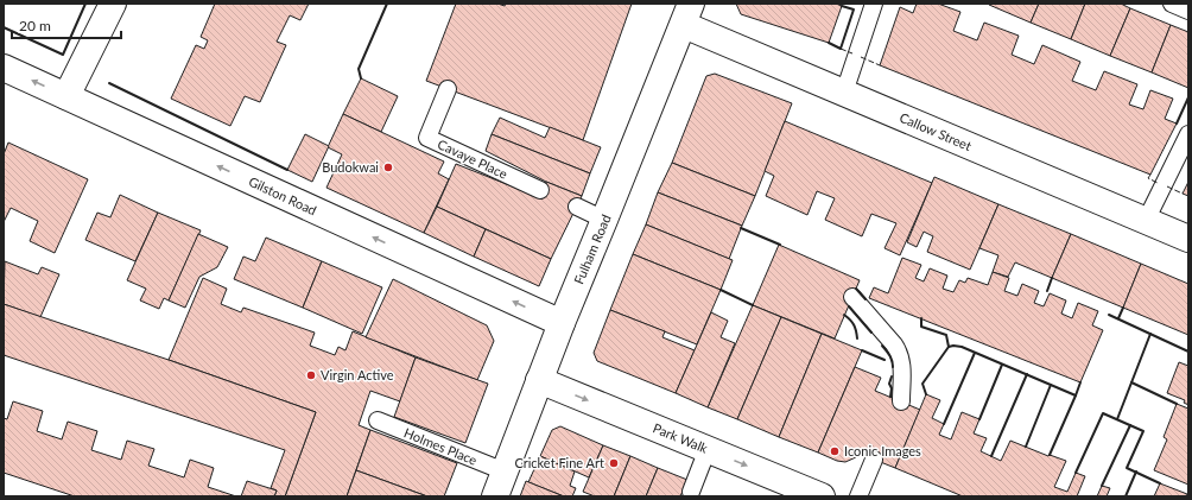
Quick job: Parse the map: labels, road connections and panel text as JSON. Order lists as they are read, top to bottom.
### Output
{
  "streets": {
    "street": [
      "Callow Street",
      "Gilston Road",
      "Fulham Road",
      "Park Walk"
    ],
    "lane": ["Cavaye Place", "Holmes Place"]
  },
  "crossings": [
    ["Callow Street", "Fulham Road"],
    ["Gilston Road", "Fulham Road"],
    ["Fulham Road", "Park Walk"],
    ["Fulham Road", "Holmes Place"]
  ],
  "one_way": ["Gilston Road", "Park Walk"],
  "places": [
    "Budokwai",
    "Virgin Active",
    "Iconic Images",
    "Cricket Fine Art"
  ],
  "scale_bar": "20 m"
}
